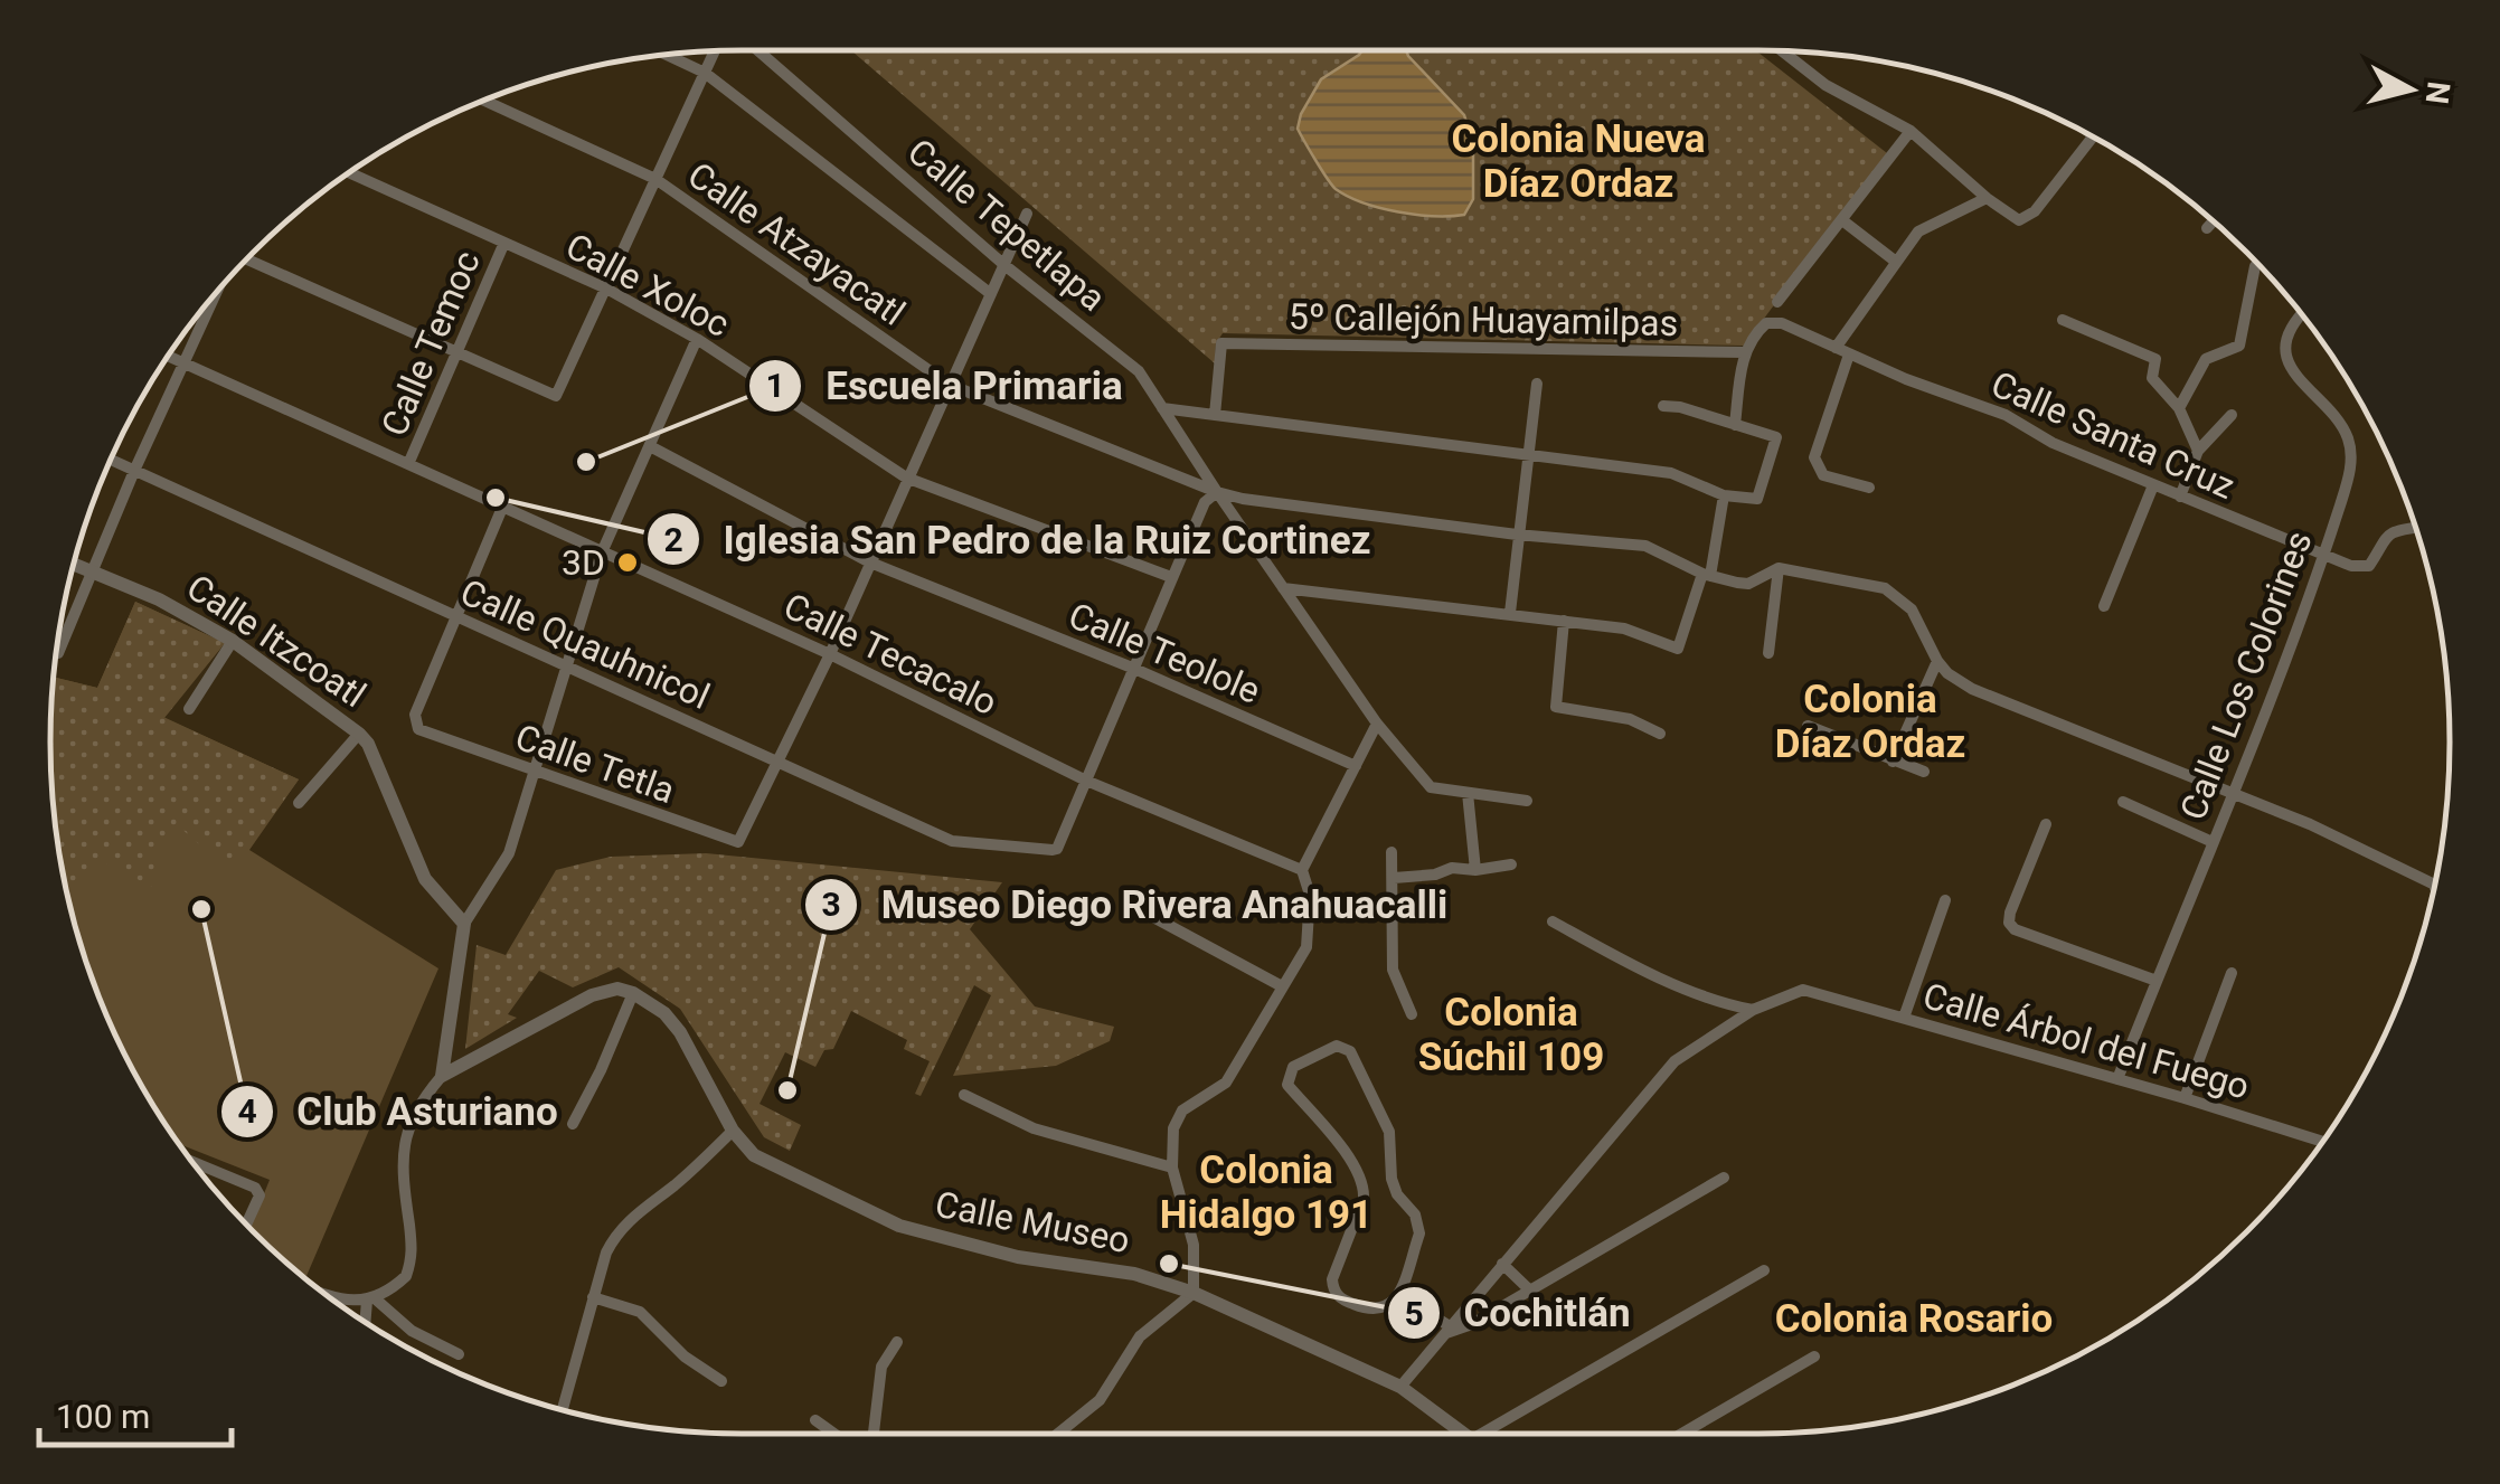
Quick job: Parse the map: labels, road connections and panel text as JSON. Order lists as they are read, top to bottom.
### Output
{
  "streets": {
    "street": [
      "Calle Tepetlapa",
      "Calle Atzayacatl",
      "Calle Xoloc",
      "5º Callejón Huayamilpas",
      "Calle Temoc",
      "Calle Santa Cruz",
      "Calle Itzcoatl",
      "Calle Quauhnicol",
      "Calle Teolole",
      "Calle Tecacalo",
      "Calle Los Colorines",
      "Calle Tetla",
      "Calle Árbol del Fuego",
      "Calle Museo"
    ]
  },
  "crossings": [
    ["Calle Tepetlapa", "Calle Atzayacatl"],
    ["Calle Xoloc", "Calle Temoc"],
    ["5º Callejón Huayamilpas", "Calle Santa Cruz"],
    ["Calle Temoc", "Calle Tecacalo"],
    ["Calle Santa Cruz", "Calle Los Colorines"],
    ["Calle Quauhnicol", "Calle Tecacalo"],
    ["Calle Quauhnicol", "Calle Tetla"],
    ["Calle Los Colorines", "Calle Árbol del Fuego"]
  ],
  "districts": [
    "Colonia Nueva Díaz Ordaz",
    "Colonia Díaz Ordaz",
    "Colonia Súchil 109",
    "Colonia Hidalgo 191",
    "Colonia Rosario"
  ],
  "places": [
    "Escuela Primaria",
    "Iglesia San Pedro de la Ruiz Cortinez",
    "3D",
    "Club Asturiano",
    "Museo Diego Rivera Anahuacalli",
    "Cochitlán"
  ],
  "scale_bar": "100 m",
  "north": "right"
}
